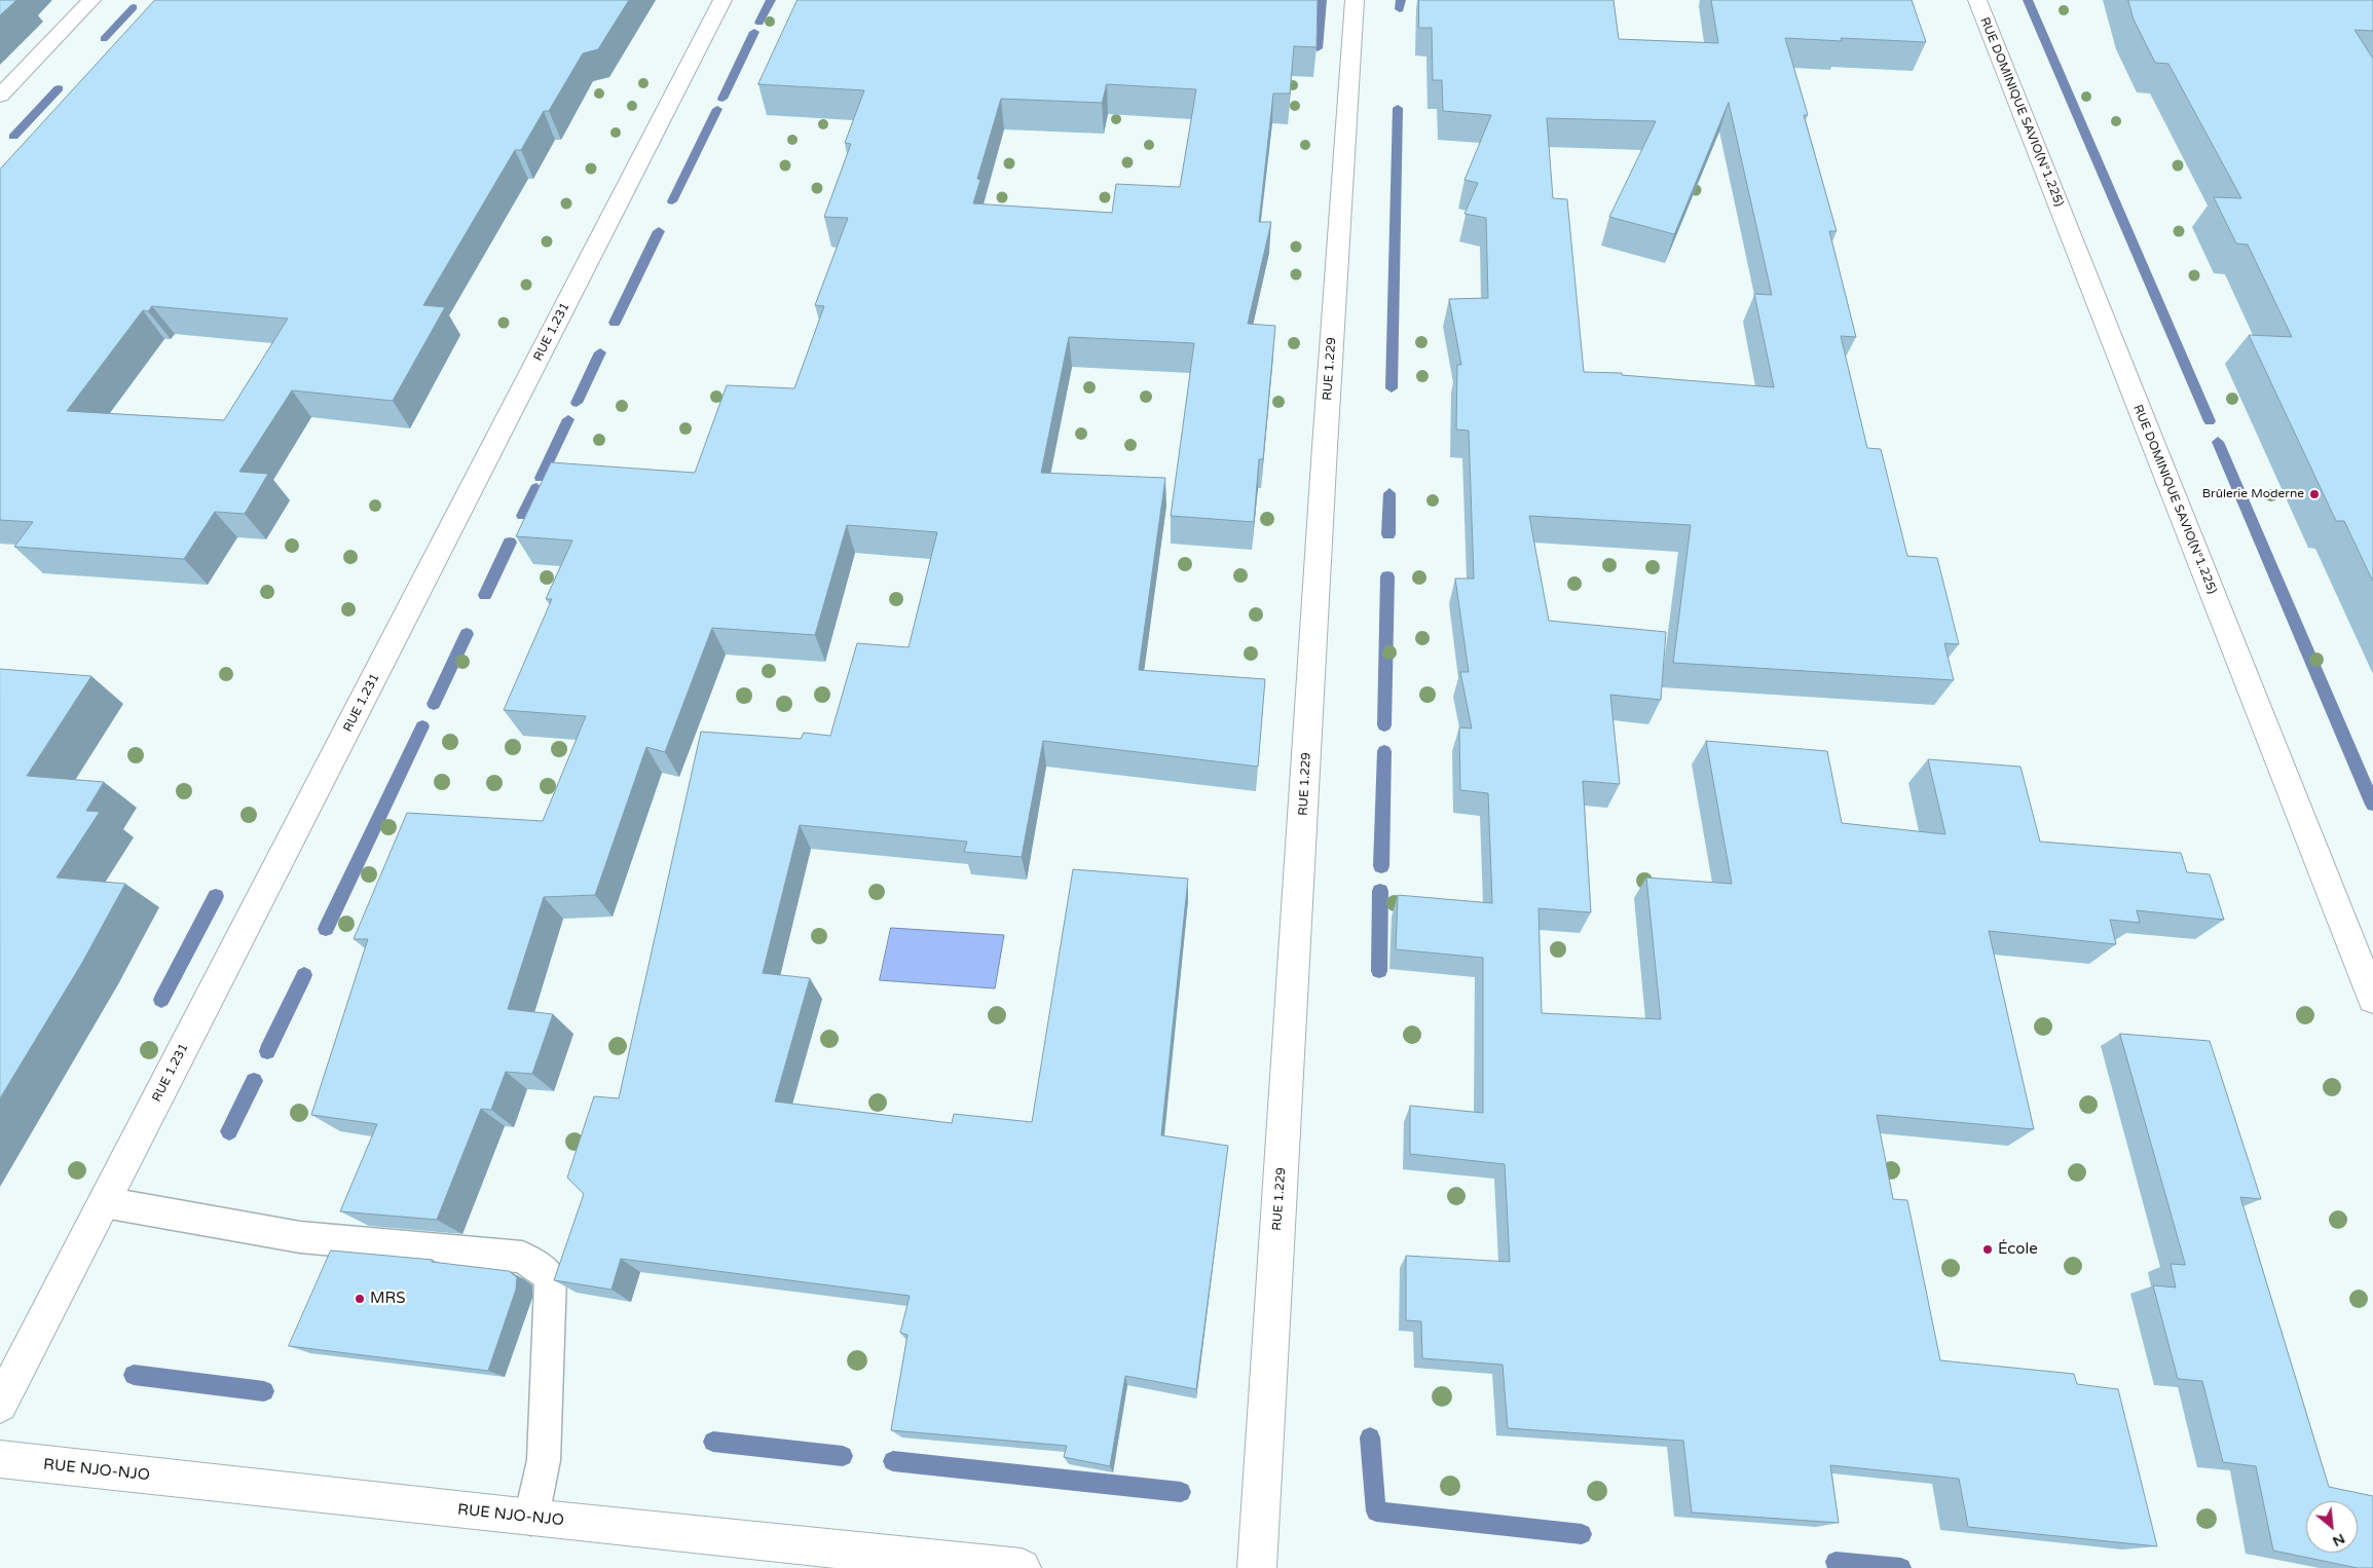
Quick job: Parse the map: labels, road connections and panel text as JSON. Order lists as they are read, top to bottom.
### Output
{
  "streets": {
    "street": [
      "RUE DOMINIQUE SAVIO(N°1.225)",
      "RUE 1.231",
      "RUE 1.229",
      "RUE NJO-NJO"
    ]
  },
  "places": ["Brûlerie Moderne", "École", "MRS"],
  "north": "bottom right"
}
